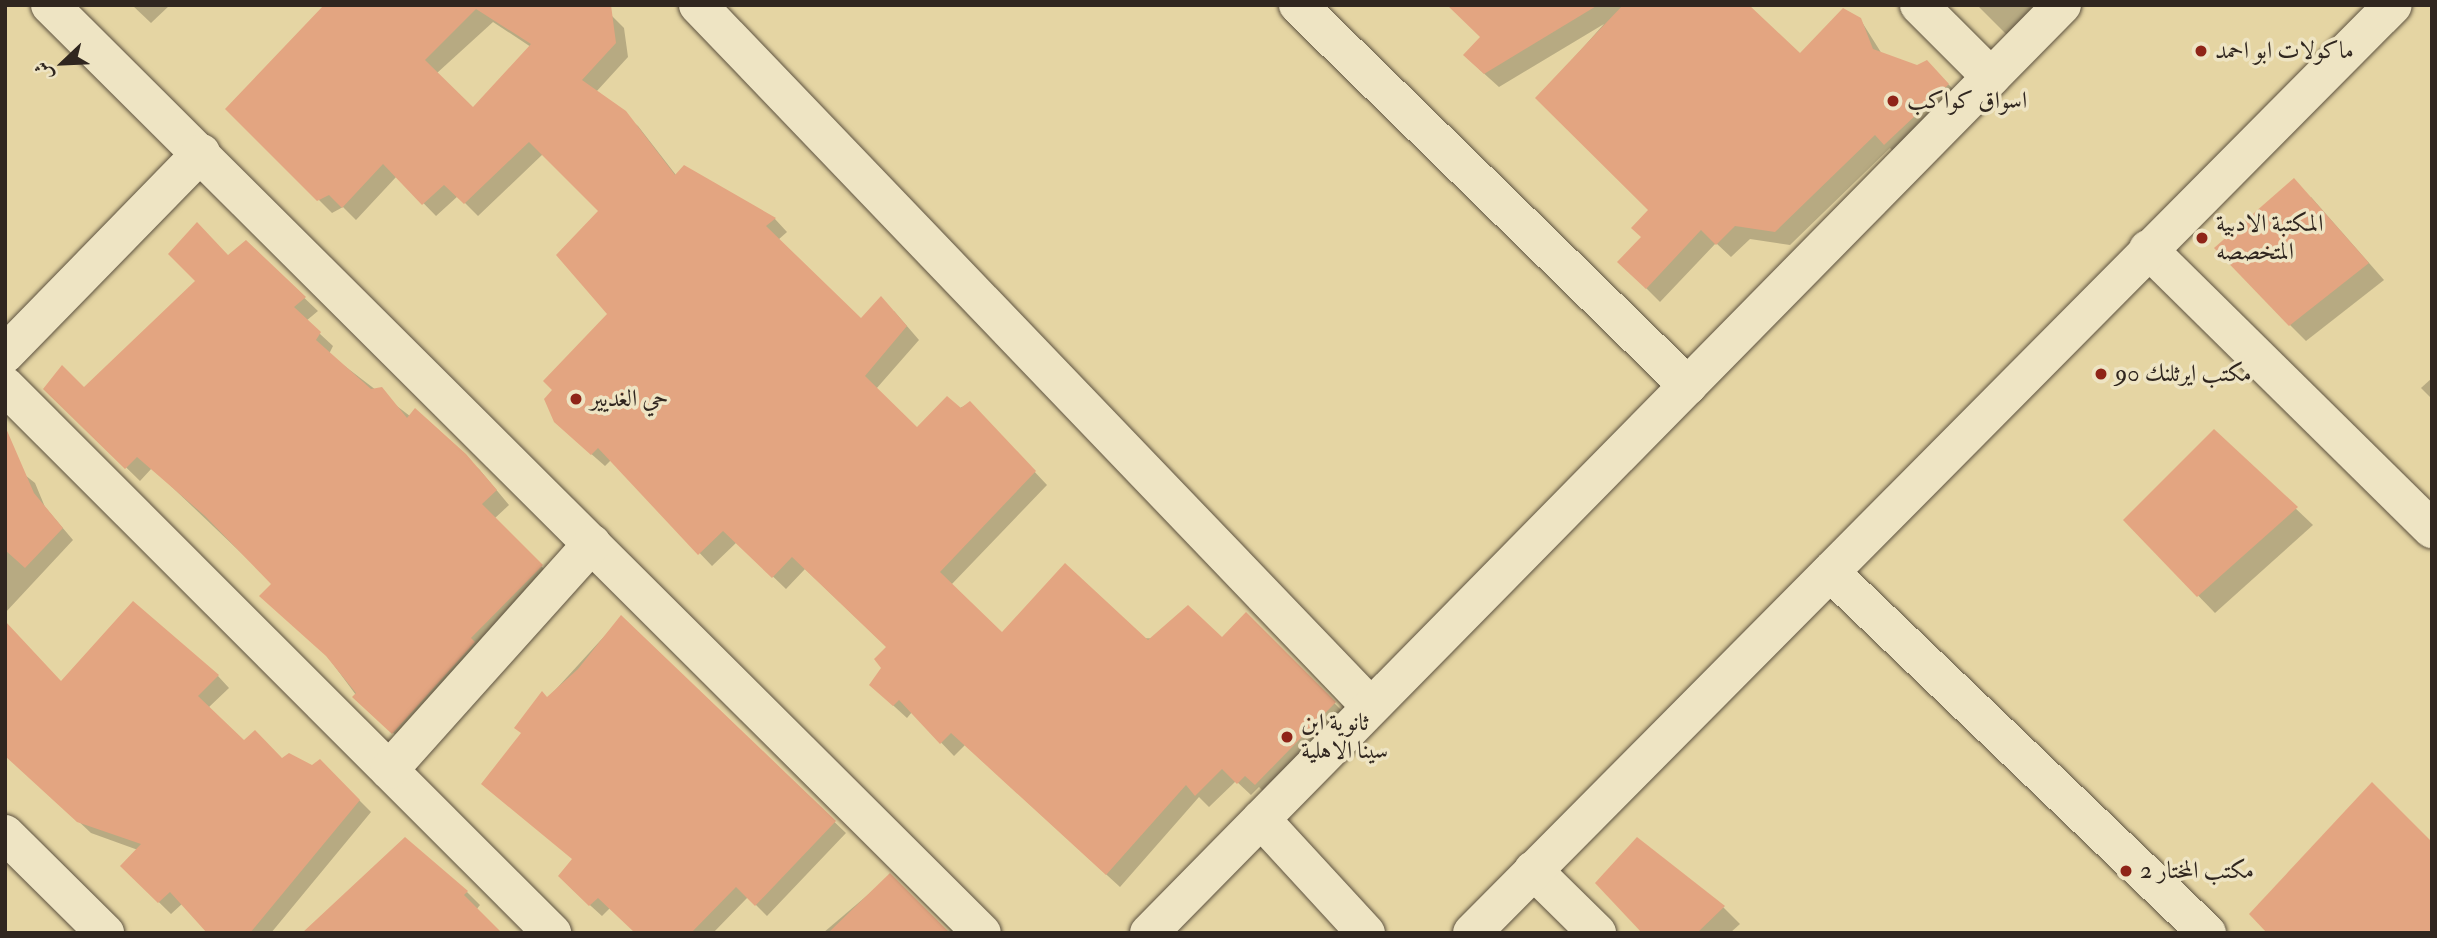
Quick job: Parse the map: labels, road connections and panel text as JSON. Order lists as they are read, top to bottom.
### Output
{
  "places": [
    "ماكولات ابو احمد",
    "اسواق كواكب",
    "المكتبة الادبية المتخصصه",
    "مكتب ايرثلنك 90",
    "حي الغديير",
    "ثانوية ابن سينا الاهلية",
    "مكتب المختار 2"
  ],
  "north": "bottom left"
}
